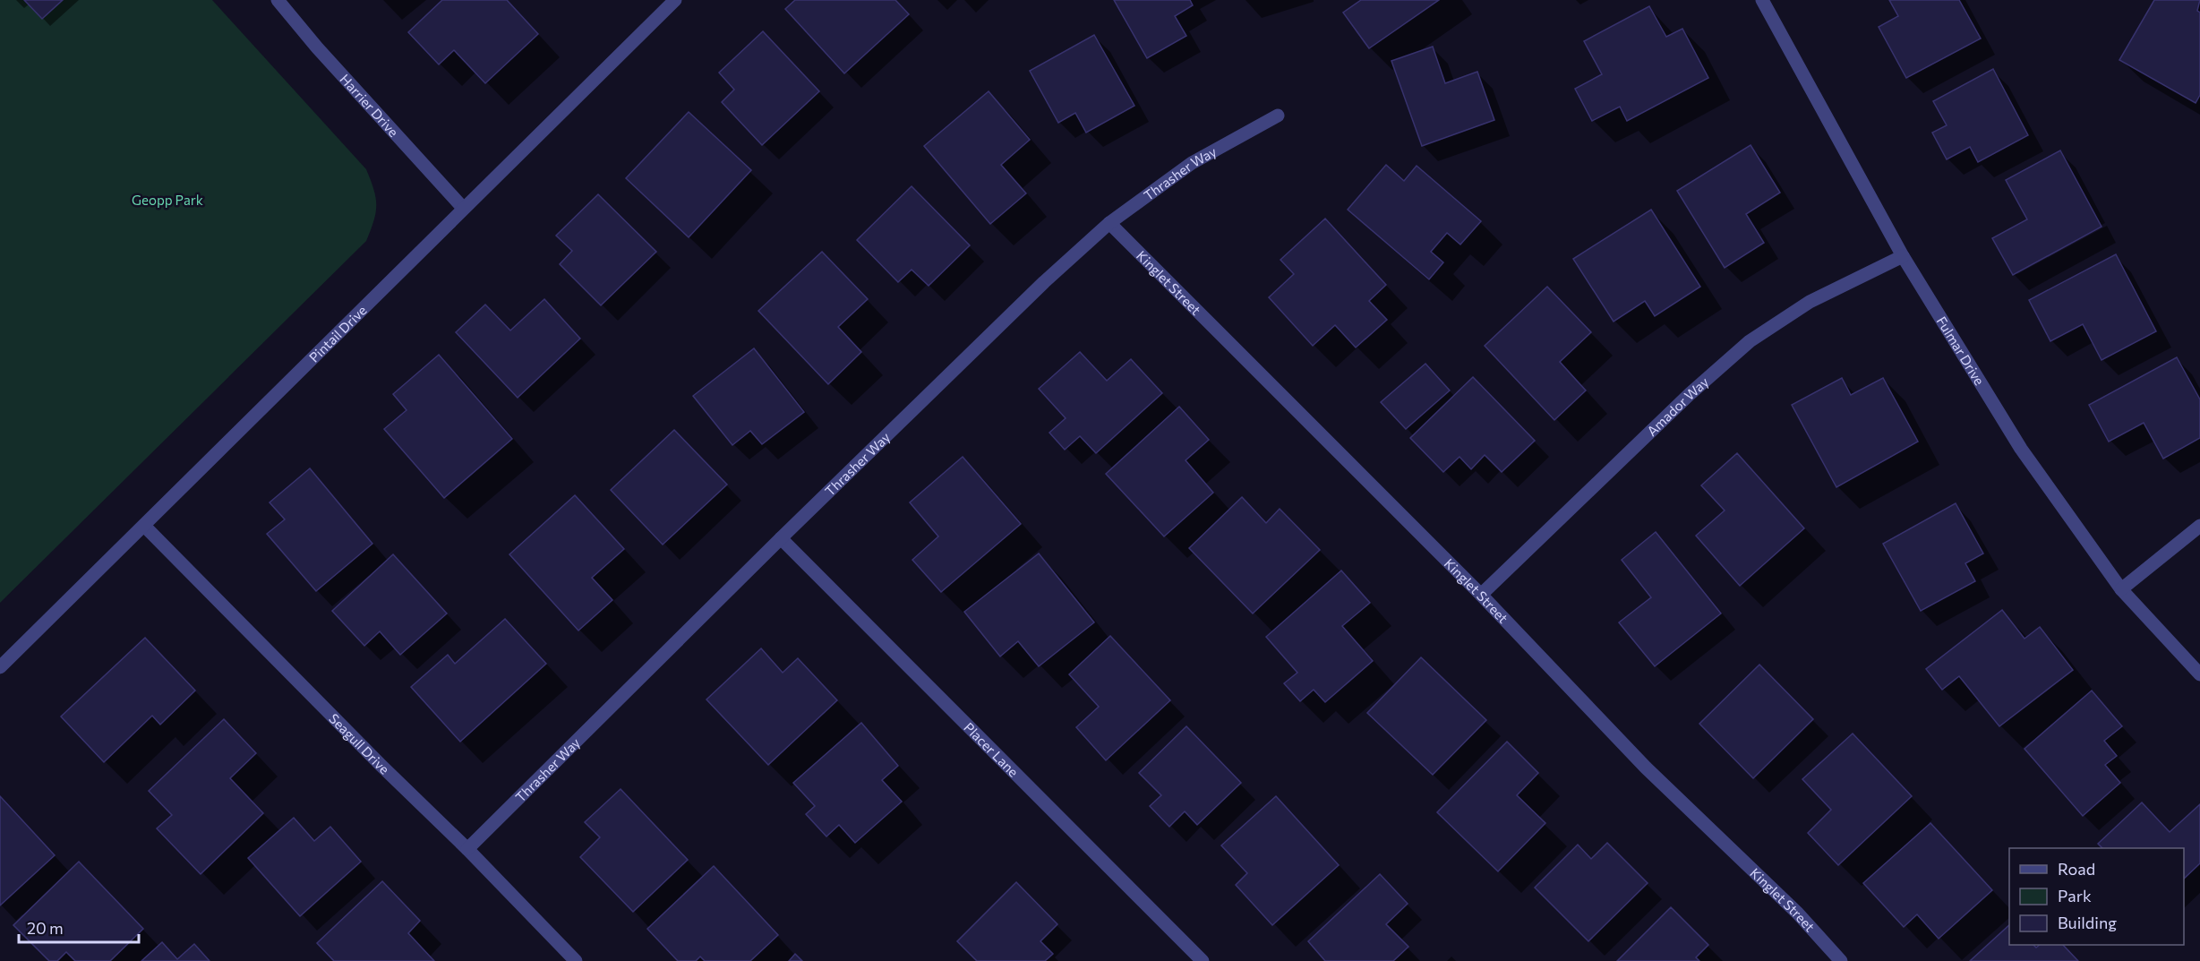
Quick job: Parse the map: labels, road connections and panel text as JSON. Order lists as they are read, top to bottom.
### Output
{
  "streets": {
    "street": [
      "Harrier Drive",
      "Thrasher Way",
      "Kinglet Street",
      "Pintail Drive",
      "Fulmar Drive",
      "Amador Way",
      "Seagull Drive",
      "Placer Lane"
    ]
  },
  "crossings": [
    ["Harrier Drive", "Pintail Drive"],
    ["Thrasher Way", "Kinglet Street"],
    ["Thrasher Way", "Seagull Drive"],
    ["Thrasher Way", "Placer Lane"],
    ["Kinglet Street", "Amador Way"],
    ["Pintail Drive", "Seagull Drive"],
    ["Fulmar Drive", "Amador Way"]
  ],
  "parks": ["Geopp Park"],
  "legend": ["Road", "Park", "Building"],
  "scale_bar": "20 m"
}
